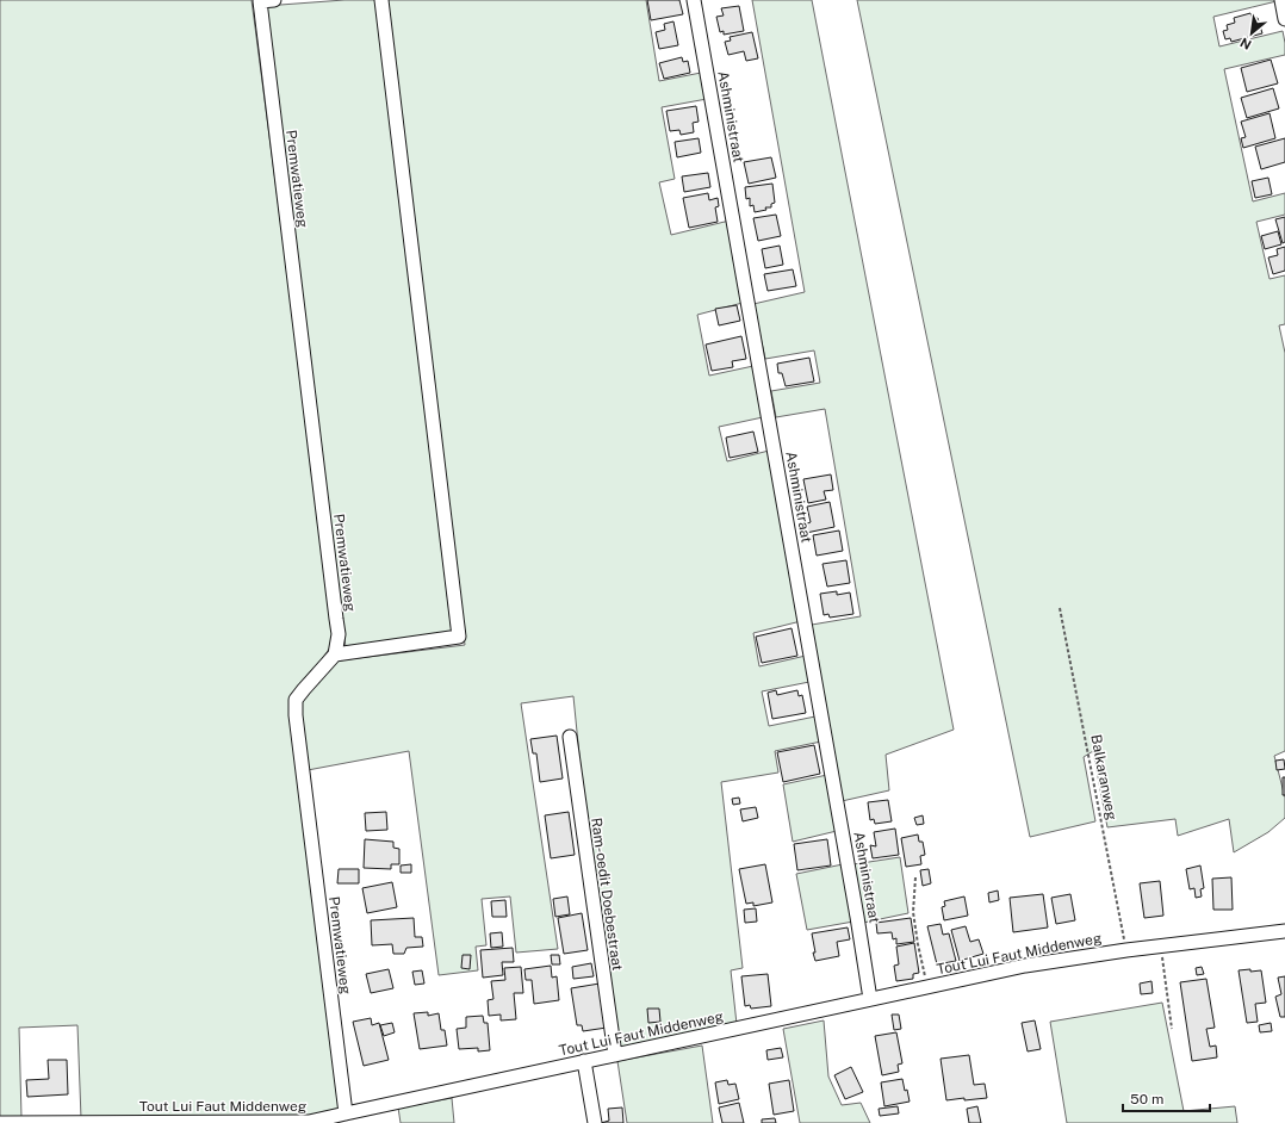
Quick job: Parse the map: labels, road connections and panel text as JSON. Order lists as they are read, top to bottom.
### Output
{
  "streets": {
    "street": [
      "Ashministraat",
      "Premwatieweg",
      "Ram-oedit Doebestraat",
      "Tout Lui Faut Middenweg"
    ],
    "path": ["Balkaranweg"]
  },
  "crossings": [
    ["Ashministraat", "Tout Lui Faut Middenweg"],
    ["Premwatieweg", "Tout Lui Faut Middenweg"],
    ["Balkaranweg", "Tout Lui Faut Middenweg"],
    ["Ram-oedit Doebestraat", "Tout Lui Faut Middenweg"]
  ],
  "scale_bar": "50 m",
  "north": "bottom left"
}
